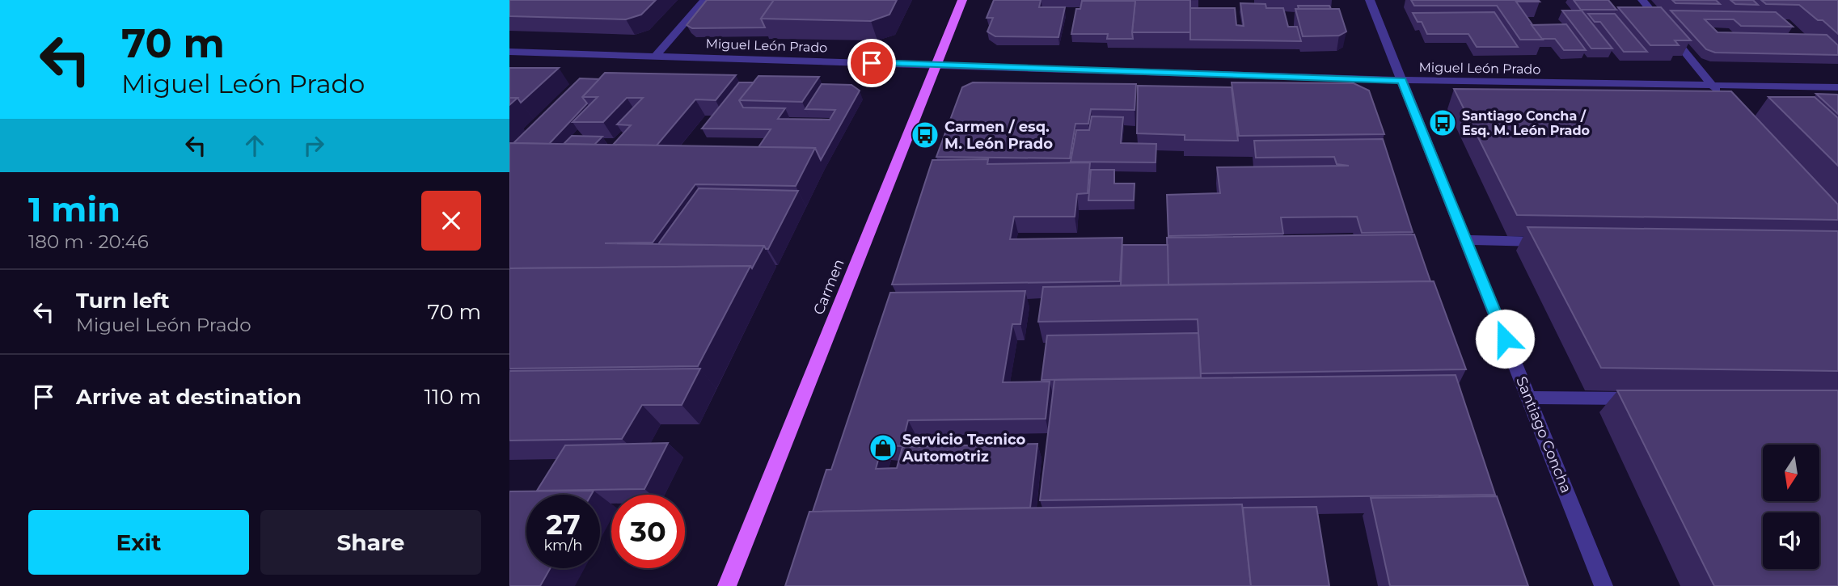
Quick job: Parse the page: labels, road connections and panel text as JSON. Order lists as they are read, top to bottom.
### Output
{
  "streets": {
    "main road": ["Carmen"],
    "street": ["Miguel León Prado", "Santiago Concha"]
  },
  "crossings": [
    ["Miguel León Prado", "Carmen"],
    ["Miguel León Prado", "Santiago Concha"]
  ],
  "places": {
    "bus stop": ["Santiago Concha / Esq. M. León Prado", "Carmen / esq. M. León Prado"],
    "shop": ["Servicio Tecnico Automotriz"]
  },
  "north": "bottom",
  "page": {
    "turn": ["70 m", "Miguel León Prado"],
    "heading": ["1 min", "180 m · 20:46"],
    "list": [
      {
        "name": "Turn left",
        "note": "Miguel León Prado",
        "value": "70 m"
      },
      {
        "name": "Arrive at destination",
        "value": "110 m"
      }
    ],
    "speed": "27 km/h",
    "limit": "30",
    "buttons": ["Exit", "Share"]
  }
}
